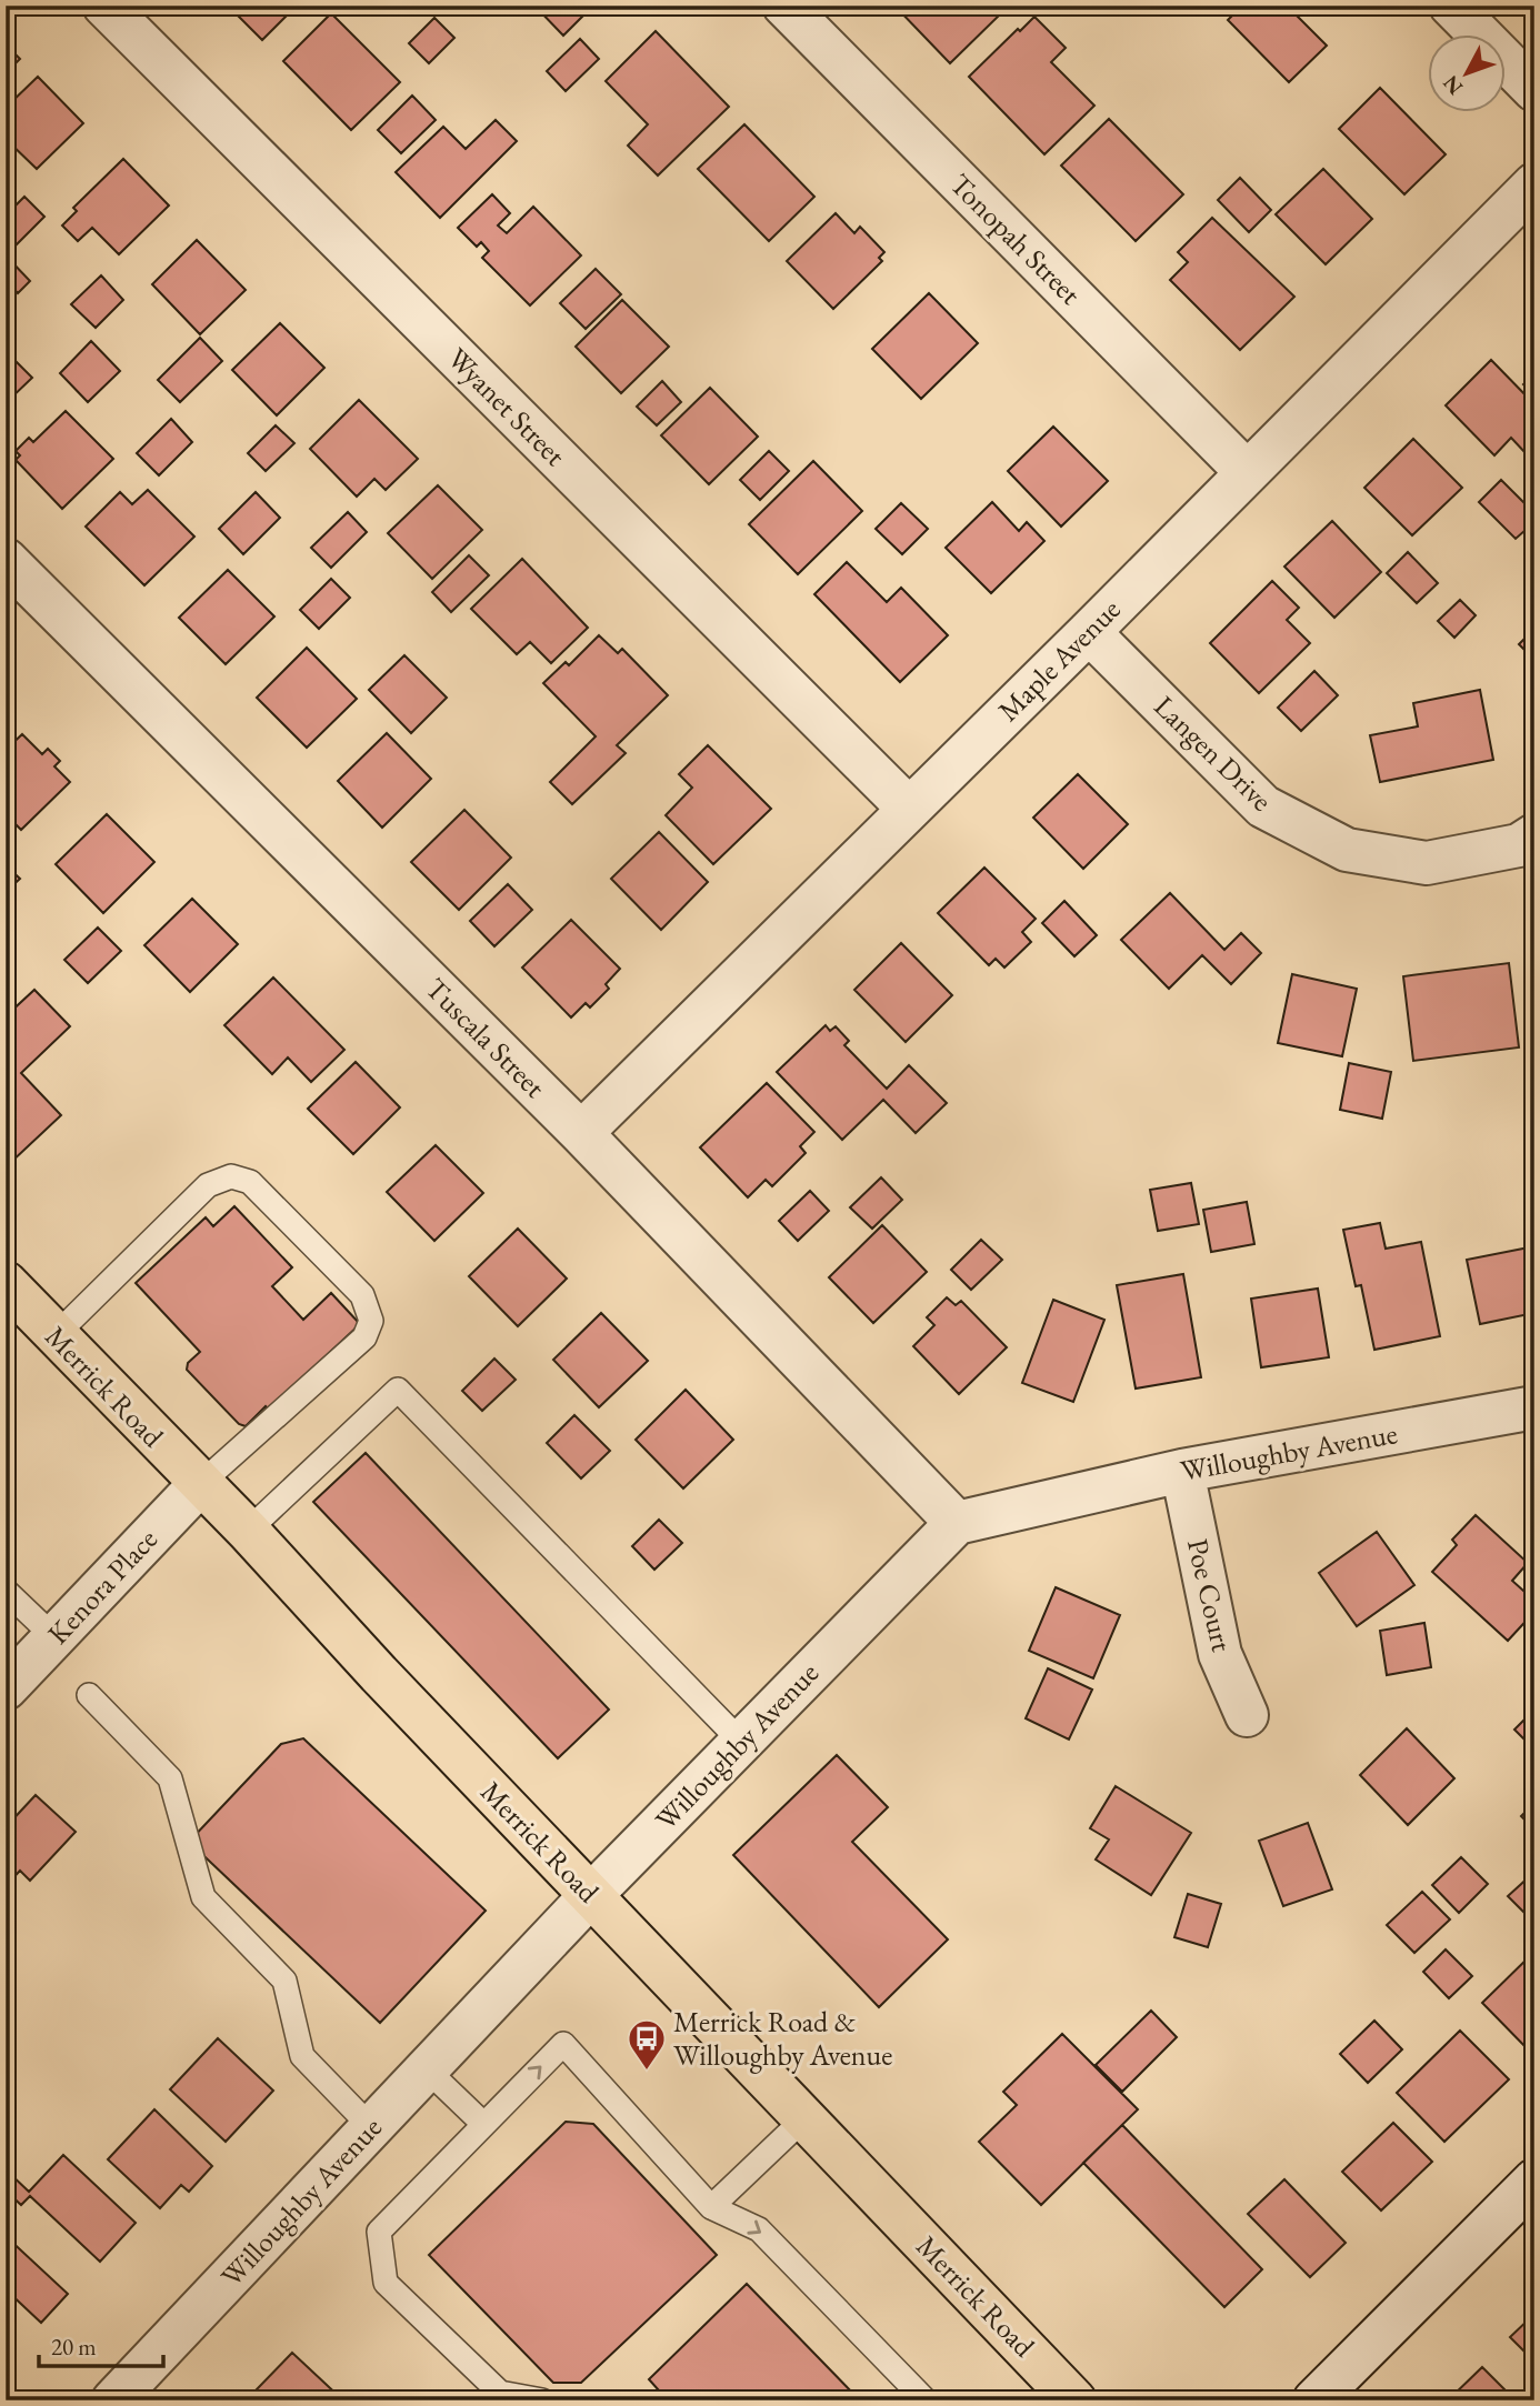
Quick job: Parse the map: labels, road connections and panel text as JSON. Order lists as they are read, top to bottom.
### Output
{
  "streets": {
    "main road": ["Merrick Road"],
    "street": [
      "Tonopah Street",
      "Wyanet Street",
      "Maple Avenue",
      "Langen Drive",
      "Tuscala Street",
      "Willoughby Avenue",
      "Kenora Place",
      "Poe Court"
    ]
  },
  "crossings": [
    ["Tonopah Street", "Maple Avenue"],
    ["Wyanet Street", "Maple Avenue"],
    ["Maple Avenue", "Langen Drive"],
    ["Maple Avenue", "Tuscala Street"],
    ["Tuscala Street", "Willoughby Avenue"],
    ["Merrick Road", "Willoughby Avenue"],
    ["Merrick Road", "Kenora Place"],
    ["Willoughby Avenue", "Poe Court"]
  ],
  "places": {
    "bus stop": ["Merrick Road & Willoughby Avenue"]
  },
  "scale_bar": "20 m",
  "north": "bottom left"
}
